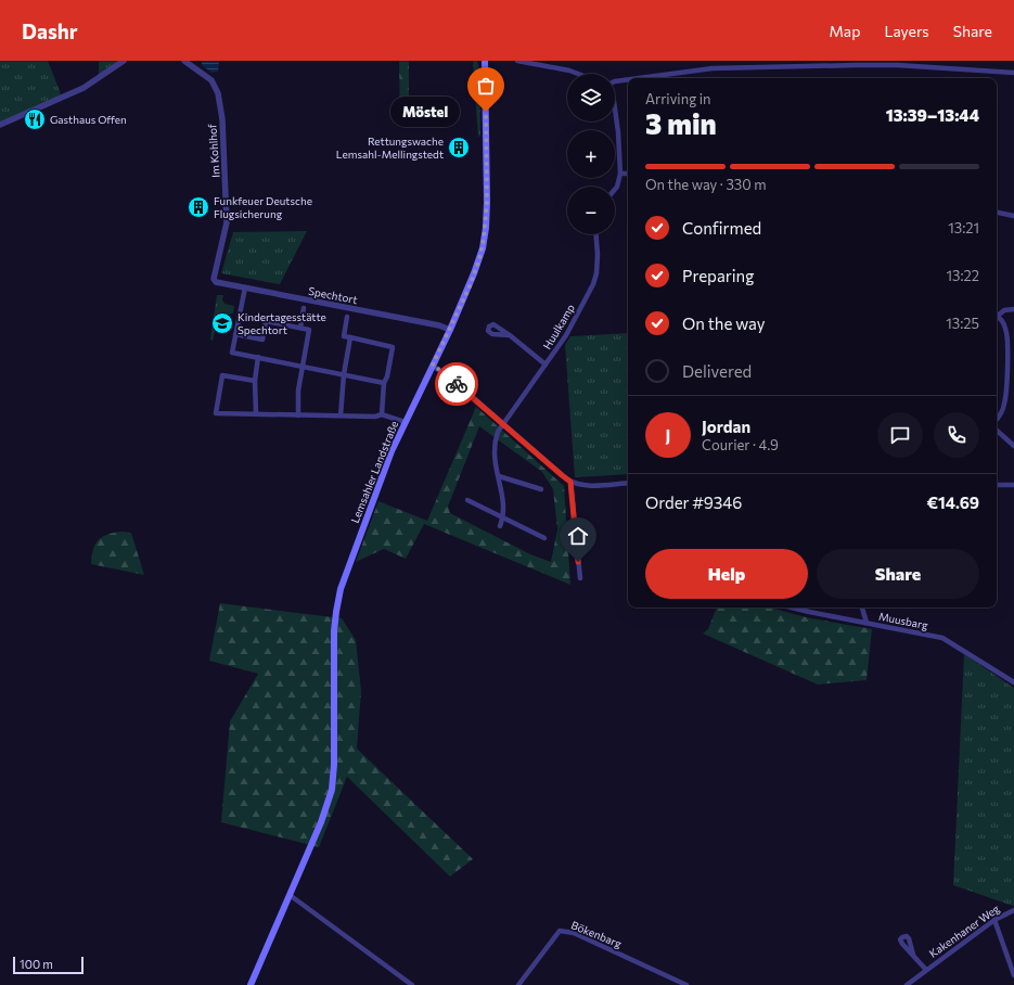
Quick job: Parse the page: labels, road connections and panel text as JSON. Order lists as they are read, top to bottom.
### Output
{
  "streets": {
    "main road": ["Lemsahler Landstraße"],
    "street": [
      "Im Kohlhof",
      "Spechtort",
      "Huulkamp",
      "Muusbarg",
      "Kakenhaner Weg",
      "Bökenbarg"
    ]
  },
  "crossings": [
    ["Im Kohlhof", "Spechtort"],
    ["Spechtort", "Lemsahler Landstraße"]
  ],
  "places": {
    "other": ["Möstel"],
    "restaurant": ["Gasthaus Offen"],
    "building": ["Rettungswache Lemsahl-Mellingstedt", "Funkfeuer Deutsche Flugsicherung"],
    "school or university": ["Kindertagesstätte Spechtort"]
  },
  "scale_bar": "100 m",
  "page": {
    "header": "Dashr",
    "nav": ["Map", "Layers", "Share"],
    "map_buttons": ["+", "−"],
    "heading": ["3 min", "Arriving in", "13:39–13:44"],
    "panel": [
      "Jordan",
      "Courier · 4.9",
      "Order #9346",
      "€14.69"
    ],
    "bubble": "Möstel",
    "bar": "On the way · 330 m",
    "list": [
      ["Confirmed", "13:21"],
      ["Preparing", "13:22"],
      ["On the way", "13:25"],
      "Delivered"
    ],
    "round": "J",
    "buttons": ["Help", "Share"],
    "scale": "100 m"
  }
}
